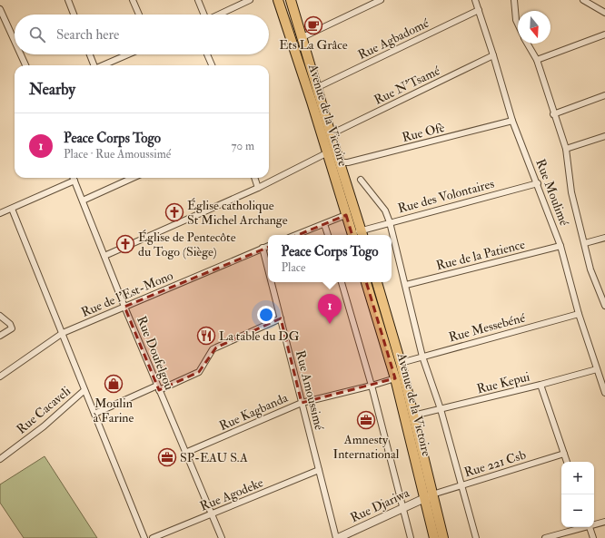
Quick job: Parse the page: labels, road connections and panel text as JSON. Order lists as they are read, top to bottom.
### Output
{
  "streets": {
    "highway": ["Avenue de la Victoire"],
    "street": [
      "Rue Agbadomé",
      "Rue N'Tsamé",
      "Rue Ofè",
      "Rue Moulimé",
      "Rue des Volontaires",
      "Rue de la Patience",
      "Rue de l'Est-Mono",
      "Rue Messebéné",
      "Rue Doufelgou",
      "Rue Kepui",
      "Rue Amoussimé",
      "Rue Cacaveli",
      "Rue Kagbanda",
      "Rue 221 Csb",
      "Rue Agodeke",
      "Rue Djariwa"
    ]
  },
  "crossings": [
    ["Rue Agbadomé", "Avenue de la Victoire"],
    ["Rue Agbadomé", "Rue Moulimé"],
    ["Rue N'Tsamé", "Avenue de la Victoire"],
    ["Rue N'Tsamé", "Rue Moulimé"],
    ["Avenue de la Victoire", "Rue Ofè"],
    ["Avenue de la Victoire", "Rue des Volontaires"],
    ["Avenue de la Victoire", "Rue Messebéné"],
    ["Avenue de la Victoire", "Rue Kepui"],
    ["Avenue de la Victoire", "Rue Kagbanda"],
    ["Avenue de la Victoire", "Rue 221 Csb"],
    ["Avenue de la Victoire", "Rue Djariwa"],
    ["Rue Ofè", "Rue Moulimé"],
    ["Rue Moulimé", "Rue des Volontaires"],
    ["Rue Moulimé", "Rue de la Patience"],
    ["Rue Moulimé", "Rue Messebéné"],
    ["Rue Moulimé", "Rue Kepui"],
    ["Rue de l'Est-Mono", "Rue Doufelgou"],
    ["Rue de l'Est-Mono", "Rue Amoussimé"],
    ["Rue Doufelgou", "Rue Kagbanda"],
    ["Rue Doufelgou", "Rue Agodeke"],
    ["Rue Amoussimé", "Rue Kagbanda"],
    ["Rue Amoussimé", "Rue Agodeke"],
    ["Rue Amoussimé", "Rue Djariwa"],
    ["Rue 221 Csb", "Rue Djariwa"]
  ],
  "places": {
    "cafe": ["Ets La Grâce"],
    "church": ["Église catholique St Michel Archange", "Église de Pentecôte du Togo (Siège)"],
    "restaurant": ["La table du DG"],
    "shop": ["Moulin à Farine"],
    "office": ["Amnesty International", "SP-EAU S.A"]
  },
  "north": "bottom",
  "page": {
    "search": "Search here",
    "heading": "Nearby",
    "list": [
      {
        "mark": "1",
        "name": "Peace Corps Togo",
        "note": "Place · Rue Amoussimé",
        "value": "70 m"
      }
    ],
    "popup": ["Peace Corps Togo", "Place"],
    "pins": "1",
    "map_buttons": ["+", "−"]
  }
}
